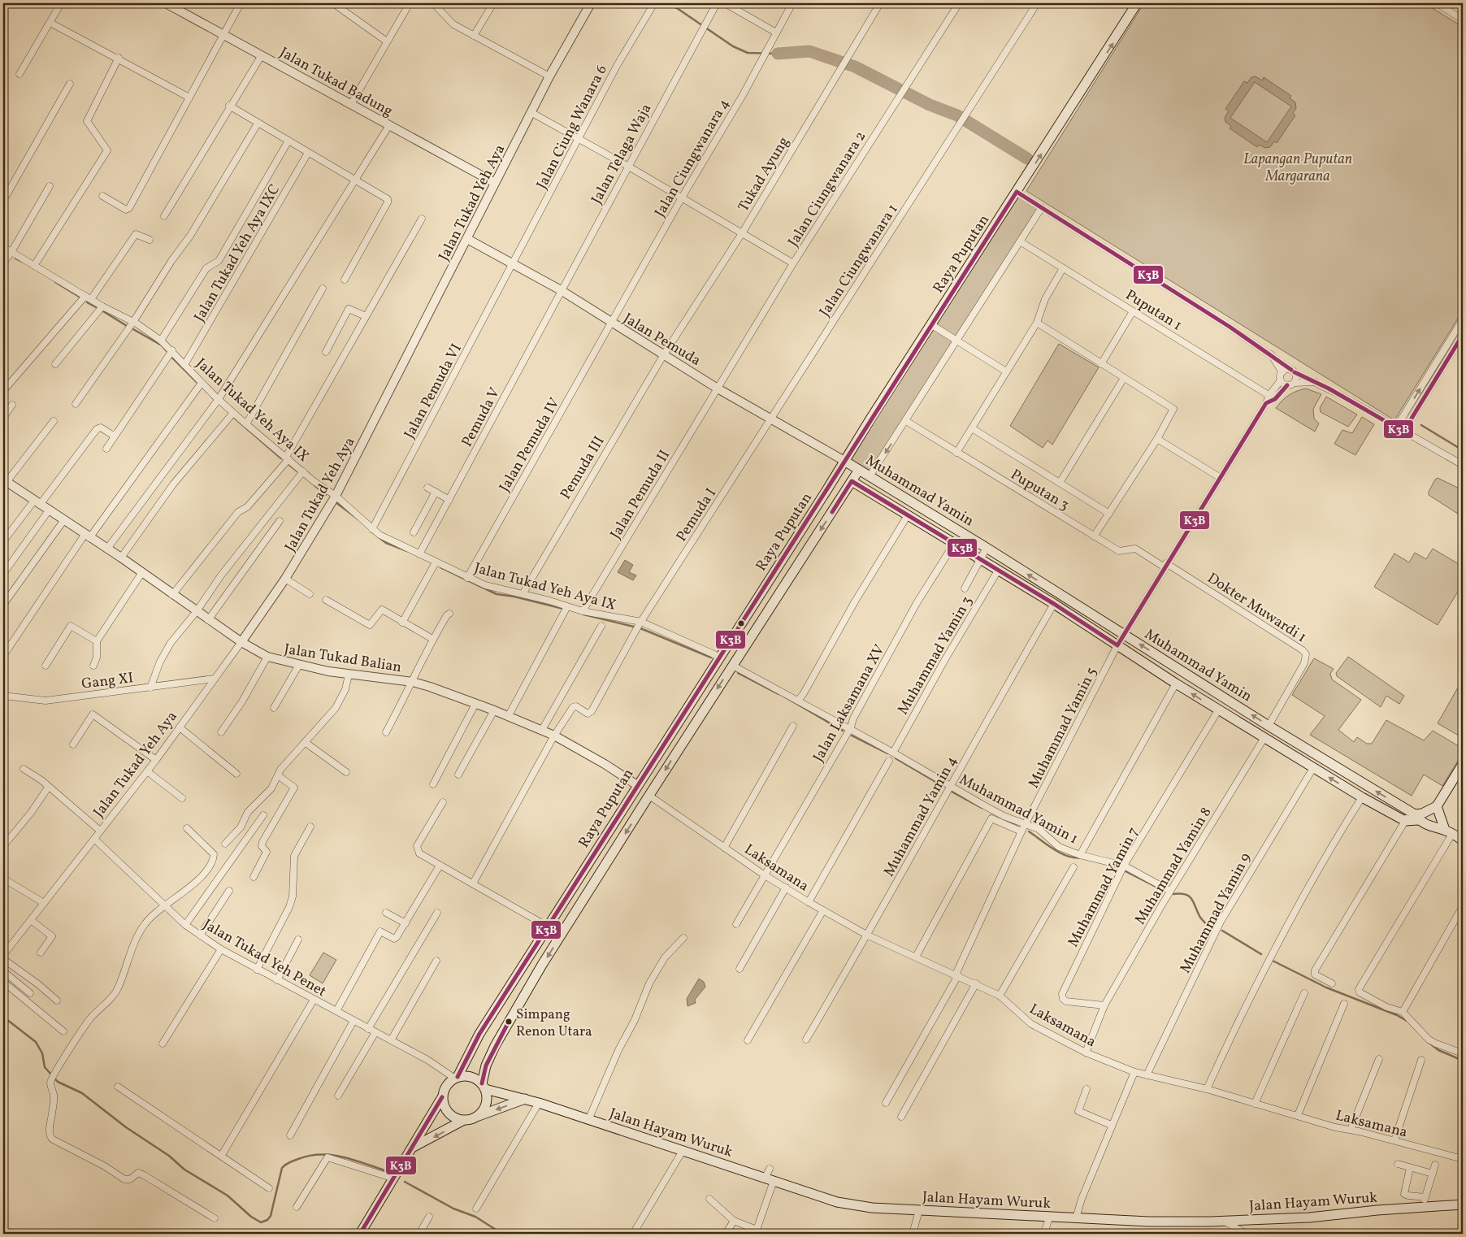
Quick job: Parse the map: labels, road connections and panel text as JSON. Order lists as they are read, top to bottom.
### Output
{
  "streets": {
    "main road": ["Raya Puputan", "Muhammad Yamin", "Jalan Hayam Wuruk"],
    "street": [
      "Jalan Tukad Badung",
      "Jalan Ciung Wanara 6",
      "Jalan Telaga Waja",
      "Jalan Ciungwanara 4",
      "Tukad Ayung",
      "Jalan Ciungwanara 2",
      "Jalan Tukad Yeh Aya",
      "Jalan Tukad Yeh Aya IXC",
      "Jalan Ciungwanara 1",
      "Puputan 1",
      "Jalan Pemuda",
      "Jalan Pemuda VI",
      "Jalan Tukad Yeh Aya IX",
      "Pemuda V",
      "Jalan Pemuda IV",
      "Pemuda III",
      "Puputan 3",
      "Jalan Pemuda II",
      "Pemuda I",
      "Dokter Muwardi 1",
      "Muhammad Yamin 3",
      "Jalan Tukad Balian",
      "Gang XI",
      "Jalan Laksamana XV",
      "Muhammad Yamin 5",
      "Muhammad Yamin 1",
      "Muhammad Yamin 4",
      "Muhammad Yamin 8",
      "Laksamana",
      "Muhammad Yamin 7",
      "Muhammad Yamin 9",
      "Jalan Tukad Yeh Penet"
    ]
  },
  "crossings": [
    ["Jalan Tukad Badung", "Jalan Tukad Yeh Aya"],
    ["Jalan Ciung Wanara 6", "Jalan Pemuda"],
    ["Jalan Ciung Wanara 6", "Jalan Pemuda VI"],
    ["Jalan Telaga Waja", "Jalan Pemuda"],
    ["Jalan Telaga Waja", "Pemuda V"],
    ["Jalan Ciungwanara 4", "Jalan Pemuda"],
    ["Jalan Ciungwanara 4", "Jalan Pemuda IV"],
    ["Tukad Ayung", "Jalan Pemuda"],
    ["Tukad Ayung", "Pemuda III"],
    ["Jalan Ciungwanara 2", "Jalan Pemuda"],
    ["Jalan Ciungwanara 2", "Jalan Pemuda II"],
    ["Jalan Tukad Yeh Aya", "Jalan Pemuda"],
    ["Jalan Tukad Yeh Aya", "Jalan Tukad Yeh Aya IX"],
    ["Jalan Tukad Yeh Aya", "Jalan Tukad Balian"],
    ["Jalan Tukad Yeh Aya", "Gang XI"],
    ["Jalan Tukad Yeh Aya", "Jalan Tukad Yeh Penet"],
    ["Jalan Tukad Yeh Aya IXC", "Jalan Tukad Yeh Aya IX"],
    ["Raya Puputan", "Jalan Pemuda"],
    ["Raya Puputan", "Jalan Tukad Yeh Aya IX"],
    ["Raya Puputan", "Muhammad Yamin"],
    ["Raya Puputan", "Jalan Tukad Balian"],
    ["Raya Puputan", "Muhammad Yamin 1"],
    ["Raya Puputan", "Laksamana"],
    ["Raya Puputan", "Jalan Tukad Yeh Penet"],
    ["Raya Puputan", "Jalan Hayam Wuruk"],
    ["Jalan Ciungwanara 1", "Jalan Pemuda"],
    ["Jalan Ciungwanara 1", "Pemuda I"],
    ["Puputan 1", "Muhammad Yamin 5"],
    ["Jalan Pemuda", "Jalan Pemuda VI"],
    ["Jalan Pemuda", "Pemuda V"],
    ["Jalan Pemuda", "Jalan Pemuda IV"],
    ["Jalan Pemuda", "Pemuda III"],
    ["Jalan Pemuda", "Muhammad Yamin"],
    ["Jalan Pemuda", "Jalan Pemuda II"],
    ["Jalan Pemuda", "Pemuda I"],
    ["Jalan Pemuda VI", "Jalan Tukad Yeh Aya IX"],
    ["Jalan Tukad Yeh Aya IX", "Pemuda V"],
    ["Jalan Tukad Yeh Aya IX", "Jalan Pemuda IV"],
    ["Jalan Tukad Yeh Aya IX", "Pemuda III"],
    ["Jalan Tukad Yeh Aya IX", "Jalan Pemuda II"],
    ["Jalan Tukad Yeh Aya IX", "Pemuda I"],
    ["Puputan 3", "Dokter Muwardi 1"],
    ["Puputan 3", "Muhammad Yamin 5"],
    ["Muhammad Yamin", "Dokter Muwardi 1"],
    ["Muhammad Yamin", "Muhammad Yamin 3"],
    ["Muhammad Yamin", "Jalan Laksamana XV"],
    ["Muhammad Yamin", "Muhammad Yamin 5"],
    ["Muhammad Yamin", "Muhammad Yamin 4"],
    ["Muhammad Yamin", "Muhammad Yamin 8"],
    ["Muhammad Yamin", "Muhammad Yamin 7"],
    ["Muhammad Yamin", "Muhammad Yamin 9"],
    ["Pemuda I", "Jalan Tukad Balian"],
    ["Dokter Muwardi 1", "Muhammad Yamin 5"],
    ["Muhammad Yamin 3", "Muhammad Yamin 1"],
    ["Jalan Laksamana XV", "Muhammad Yamin 1"],
    ["Jalan Laksamana XV", "Laksamana"],
    ["Muhammad Yamin 5", "Muhammad Yamin 1"],
    ["Muhammad Yamin 5", "Laksamana"],
    ["Muhammad Yamin 1", "Muhammad Yamin 4"],
    ["Muhammad Yamin 1", "Muhammad Yamin 8"],
    ["Muhammad Yamin 1", "Muhammad Yamin 7"],
    ["Muhammad Yamin 4", "Laksamana"],
    ["Muhammad Yamin 8", "Laksamana"],
    ["Muhammad Yamin 8", "Muhammad Yamin 7"],
    ["Laksamana", "Muhammad Yamin 9"],
    ["Jalan Tukad Yeh Penet", "Jalan Hayam Wuruk"]
  ],
  "parks": ["Lapangan Puputan Margarana"],
  "places": ["Simpang Renon Utara"],
  "lines": ["transit line K3B"]
}
